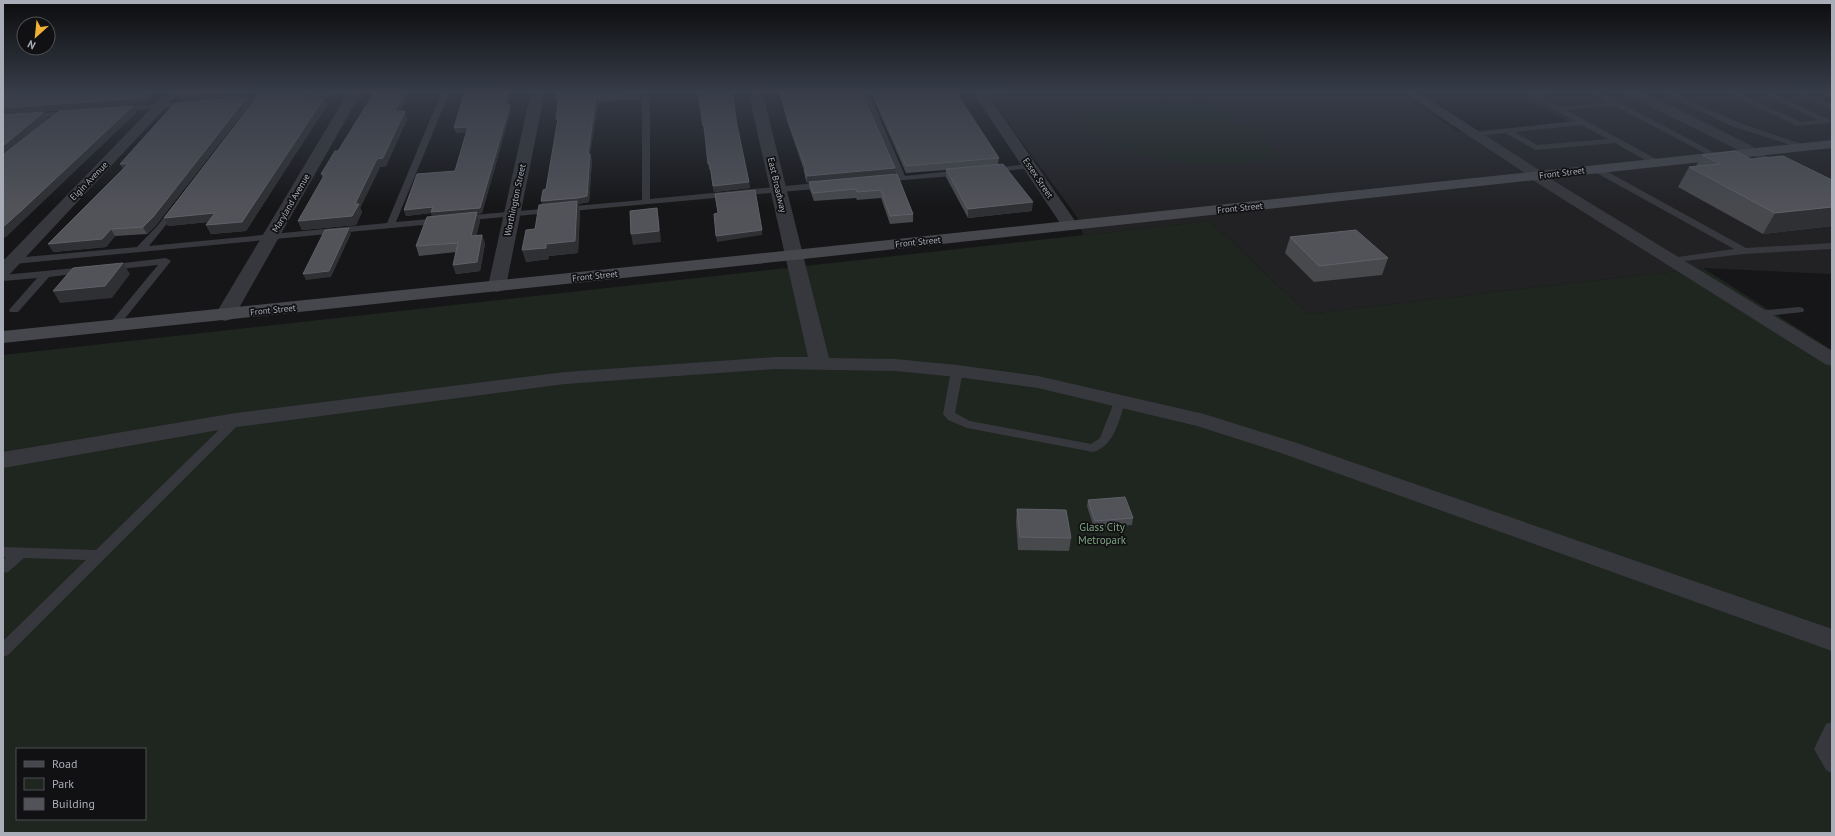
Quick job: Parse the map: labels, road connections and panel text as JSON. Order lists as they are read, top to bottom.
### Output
{
  "streets": {
    "main road": ["Front Street"],
    "street": [
      "Essex Street",
      "Elgin Avenue",
      "East Broadway",
      "Worthington Street",
      "Maryland Avenue"
    ]
  },
  "crossings": [
    ["Front Street", "Essex Street"],
    ["Front Street", "East Broadway"],
    ["Front Street", "Worthington Street"],
    ["Front Street", "Maryland Avenue"]
  ],
  "parks": ["Glass City Metropark"],
  "legend": ["Road", "Park", "Building"],
  "north": "bottom left"
}
